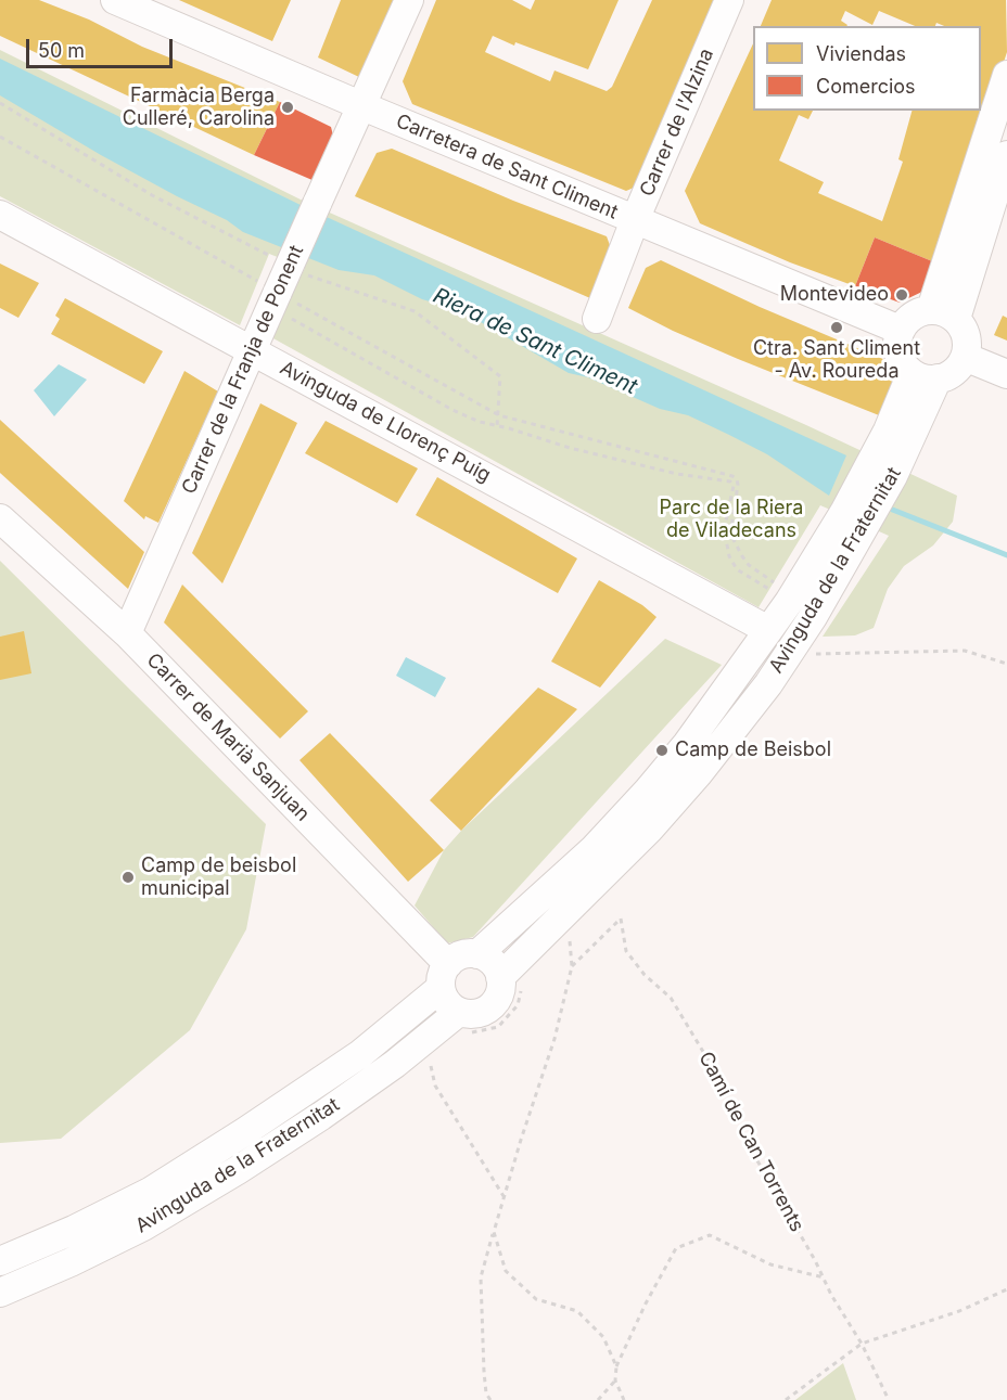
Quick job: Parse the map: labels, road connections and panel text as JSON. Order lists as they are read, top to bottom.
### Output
{
  "streets": {
    "street": [
      "Carrer de l'Alzina",
      "Carretera de Sant Climent",
      "Carrer de la Franja de Ponent",
      "Avinguda de Llorenç Puig",
      "Avinguda de la Fraternitat",
      "Carrer de Marià Sanjuan"
    ],
    "path": ["Camí de Can Torrents"]
  },
  "crossings": [
    ["Carrer de l'Alzina", "Carretera de Sant Climent"],
    ["Carretera de Sant Climent", "Carrer de la Franja de Ponent"],
    ["Carretera de Sant Climent", "Avinguda de la Fraternitat"],
    ["Carrer de la Franja de Ponent", "Avinguda de Llorenç Puig"],
    ["Carrer de la Franja de Ponent", "Carrer de Marià Sanjuan"],
    ["Avinguda de Llorenç Puig", "Avinguda de la Fraternitat"],
    ["Avinguda de la Fraternitat", "Carrer de Marià Sanjuan"]
  ],
  "water": ["Riera de Sant Climent"],
  "parks": ["Parc de la Riera de Viladecans"],
  "places": [
    "Farmàcia Berga Culleré, Carolina",
    "Montevideo",
    "Ctra. Sant Climent - Av. Roureda",
    "Camp de Beisbol",
    "Camp de beisbol municipal"
  ],
  "legend": ["Viviendas", "Comercios"],
  "scale_bar": "50 m"
}
